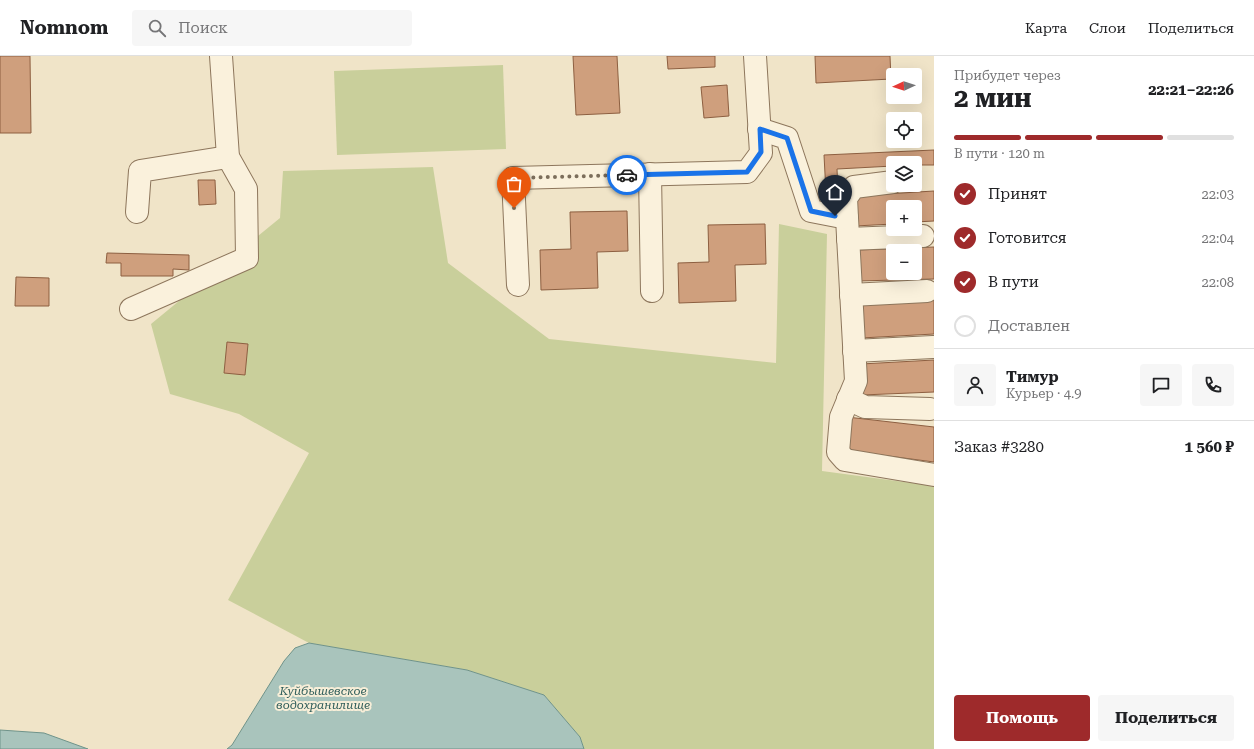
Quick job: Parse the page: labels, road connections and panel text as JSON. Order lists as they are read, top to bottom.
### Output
{
  "water": ["Куйбышевское водохранилище"],
  "north": "left",
  "page": {
    "header": "Nomnom",
    "search": "Поиск",
    "nav": ["Карта", "Слои", "Поделиться"],
    "heading": ["2 мин", "Прибудет через", "22:21–22:26"],
    "panel": [
      "Тимур",
      "Курьер · 4.9",
      "Заказ #3280",
      "1 560 ₽"
    ],
    "map_buttons": ["+", "−"],
    "bar": "В пути · 120 m",
    "list": [
      ["Принят", "22:03"],
      ["Готовится", "22:04"],
      ["В пути", "22:08"],
      "Доставлен"
    ],
    "buttons": ["Помощь", "Поделиться"]
  }
}
